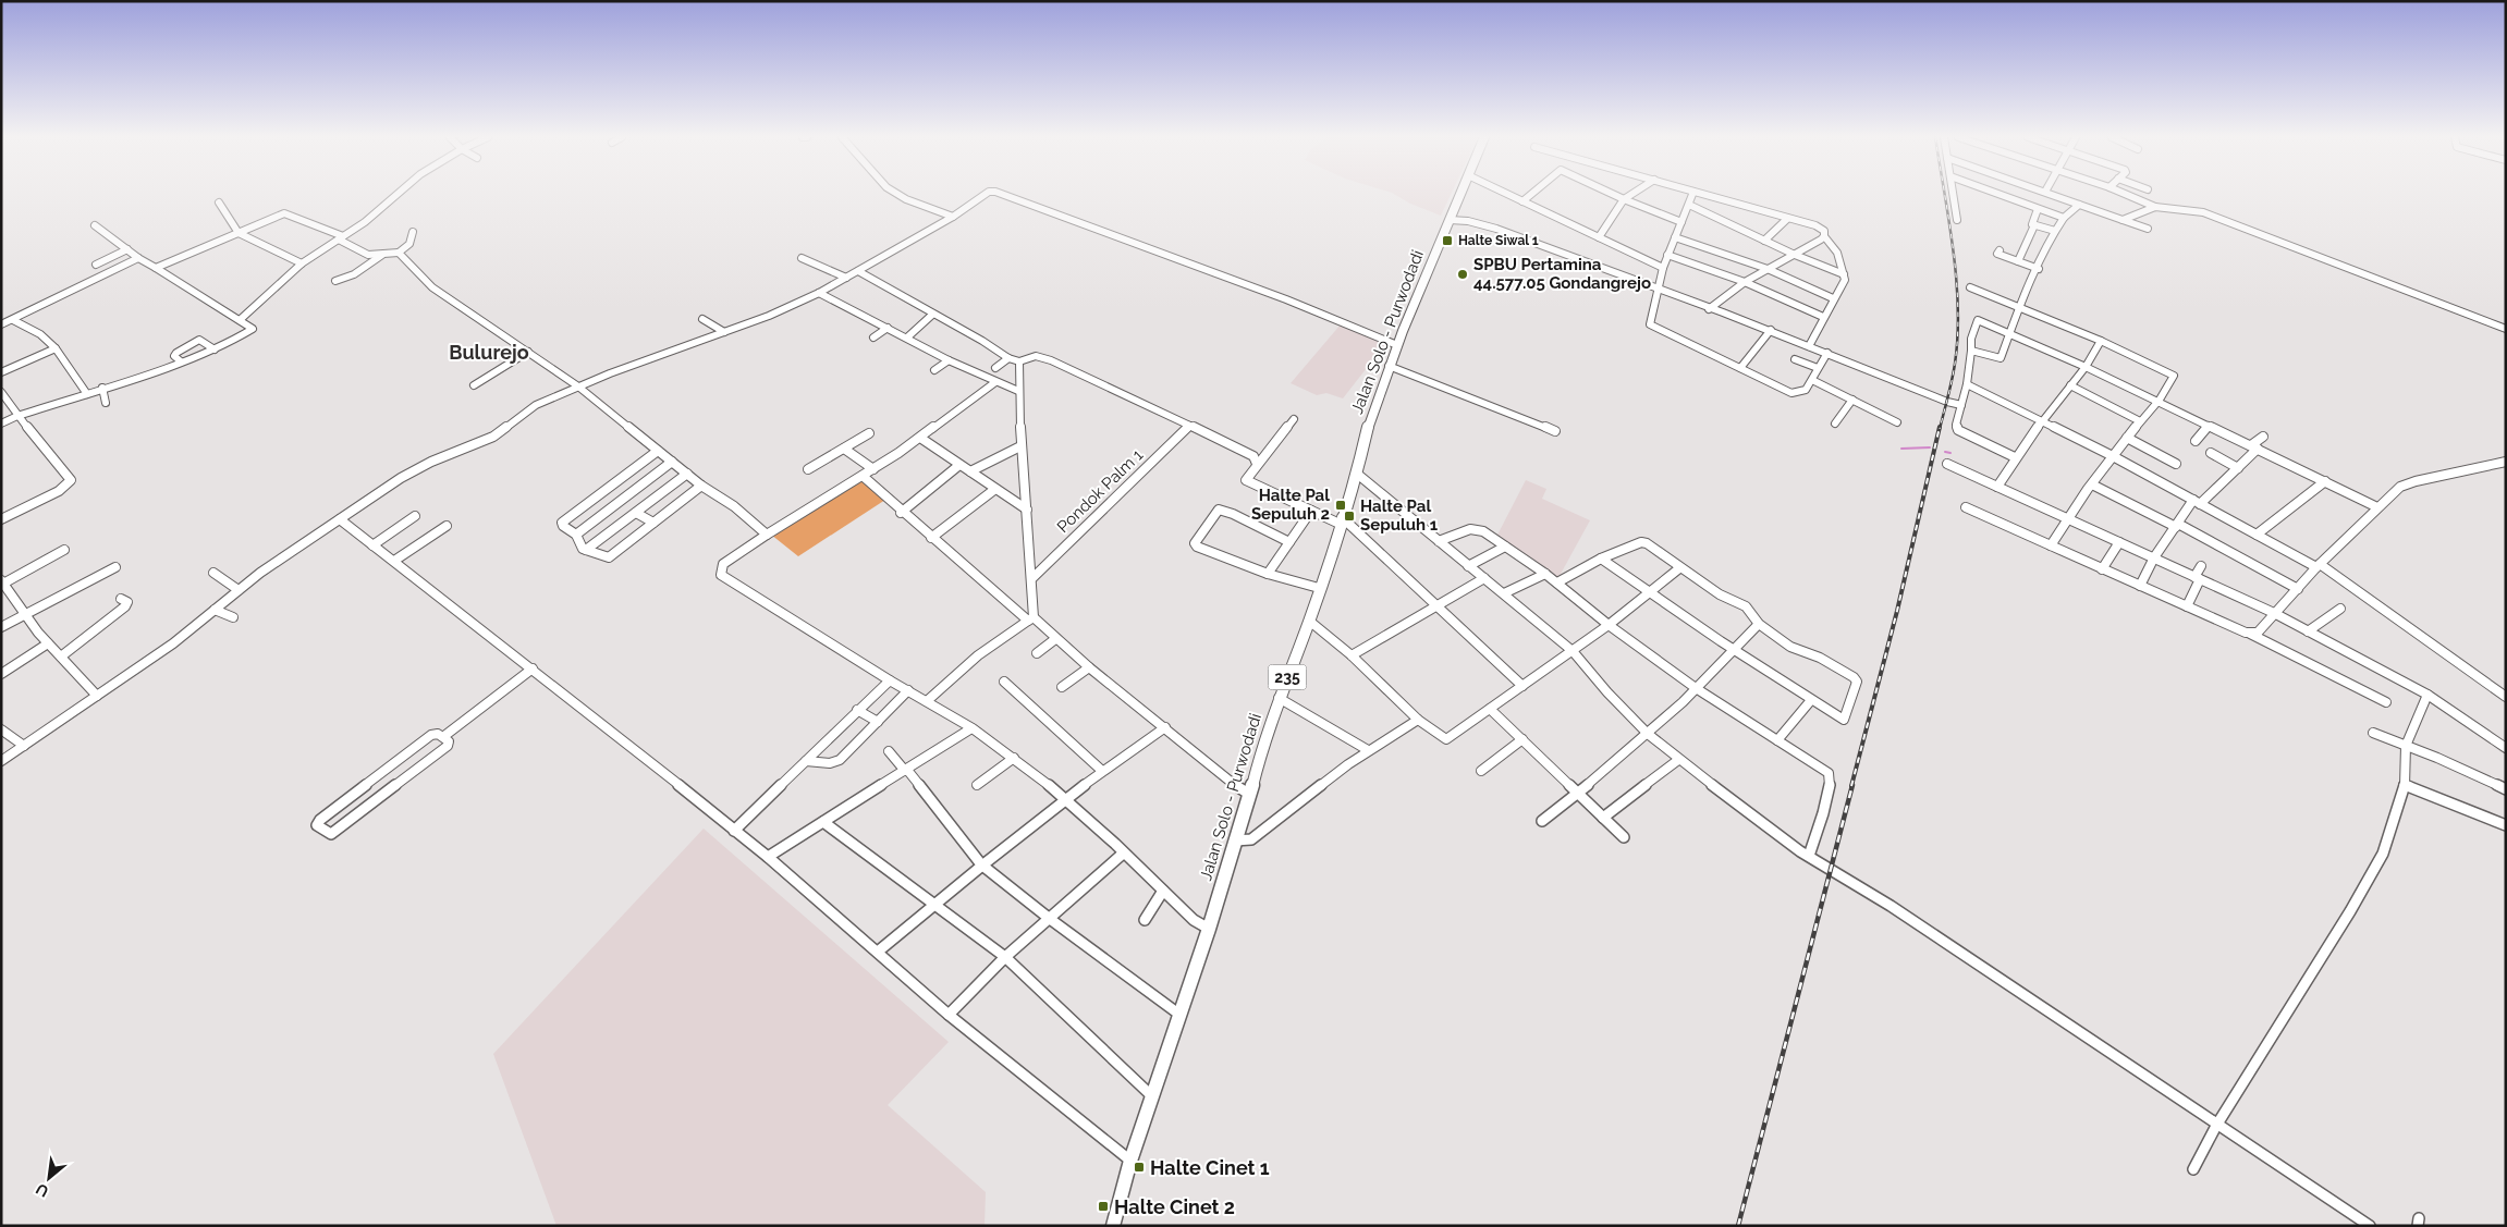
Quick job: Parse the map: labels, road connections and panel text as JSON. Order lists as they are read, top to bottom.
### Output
{
  "streets": {
    "main road": ["Jalan Solo - Purwodadi", "235"],
    "street": ["Pondok Palm 1"]
  },
  "districts": ["Bulurejo"],
  "places": {
    "transit": [
      "Halte Siwal 1",
      "Halte Pal Sepuluh 2",
      "Halte Pal Sepuluh 1",
      "Halte Cinet 1",
      "Halte Cinet 2"
    ],
    "other": ["SPBU Pertamina 44.577.05 Gondangrejo"]
  },
  "north": "bottom left"
}
